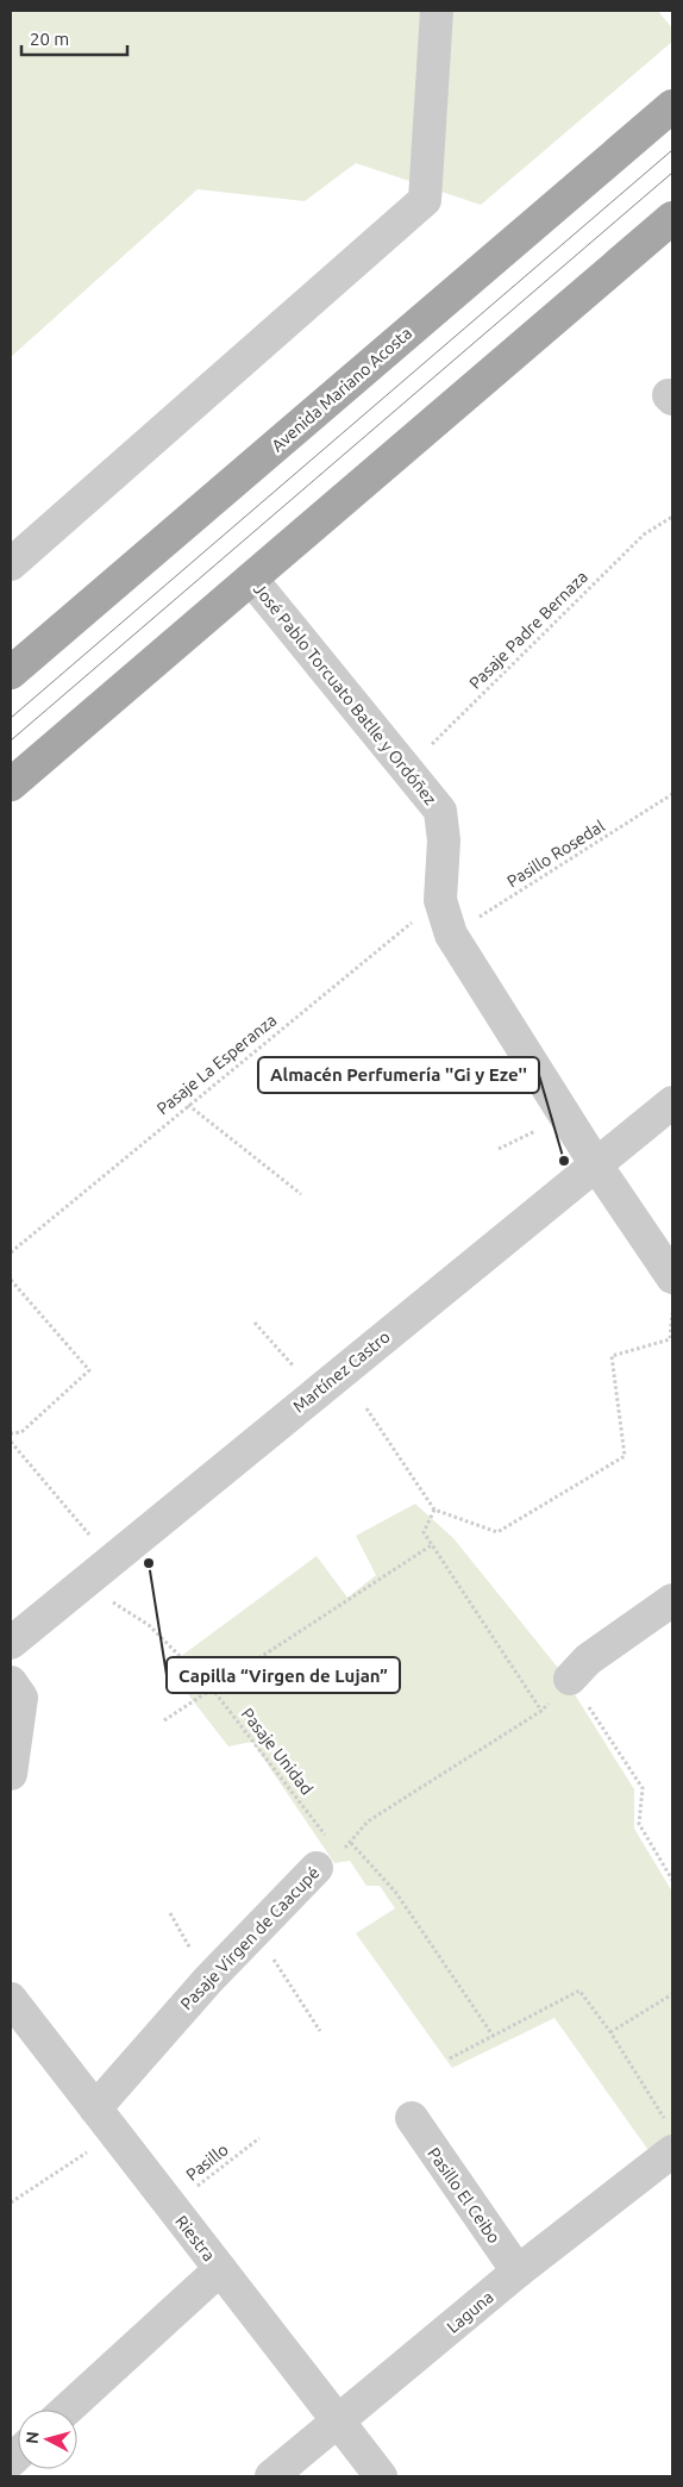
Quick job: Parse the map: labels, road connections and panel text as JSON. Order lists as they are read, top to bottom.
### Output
{
  "streets": {
    "main road": ["Avenida Mariano Acosta"],
    "street": [
      "José Pablo Torcuato Batlle y Ordóñez",
      "Martínez Castro",
      "Pasaje Virgen de Caacupé",
      "Pasillo El Ceibo",
      "Riestra",
      "Laguna"
    ],
    "path": [
      "Pasaje Padre Bernaza",
      "Pasillo Rosedal",
      "Pasaje La Esperanza",
      "Pasaje Unidad",
      "Pasillo"
    ]
  },
  "crossings": [
    ["Pasaje Padre Bernaza", "José Pablo Torcuato Batlle y Ordóñez"],
    ["José Pablo Torcuato Batlle y Ordóñez", "Pasillo Rosedal"],
    ["José Pablo Torcuato Batlle y Ordóñez", "Pasaje La Esperanza"],
    ["José Pablo Torcuato Batlle y Ordóñez", "Martínez Castro"],
    ["Martínez Castro", "Pasaje Unidad"],
    ["Pasaje Unidad", "Pasaje Virgen de Caacupé"],
    ["Pasaje Virgen de Caacupé", "Riestra"],
    ["Pasillo", "Riestra"],
    ["Pasillo El Ceibo", "Laguna"],
    ["Riestra", "Laguna"]
  ],
  "places": ["Almacén Perfumería ''Gi y Eze''", "Capilla “Virgen de Lujan”"],
  "scale_bar": "20 m",
  "north": "left"
}
